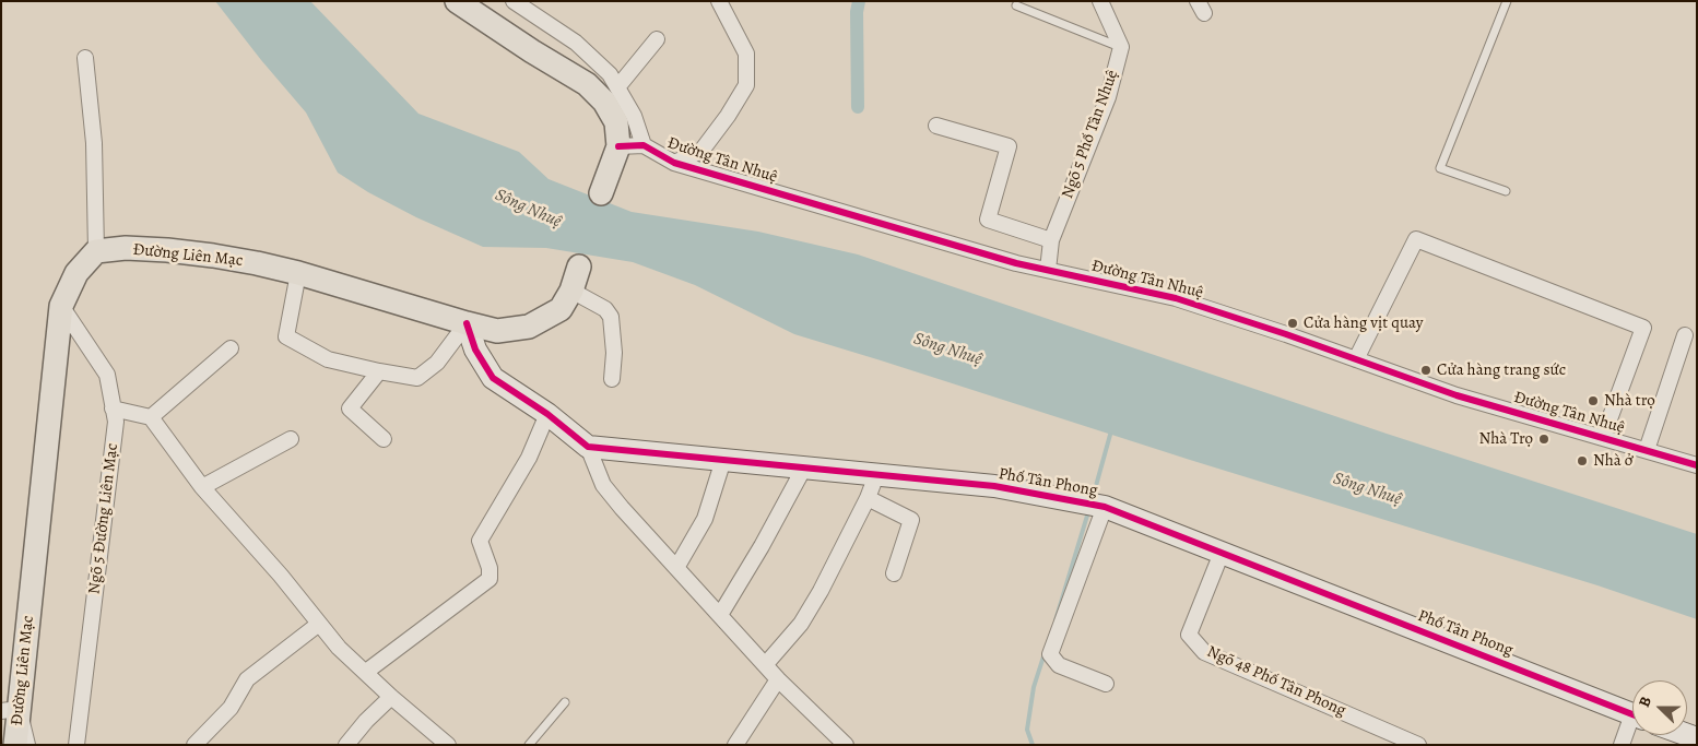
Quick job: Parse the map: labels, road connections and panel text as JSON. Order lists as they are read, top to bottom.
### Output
{
  "streets": {
    "main road": ["Đường Liên Mạc"],
    "street": [
      "Ngõ 5 Phố Tân Nhuệ",
      "Đường Tân Nhuệ",
      "Phố Tân Phong",
      "Ngõ 5 Đường Liên Mạc",
      "Ngõ 48 Phố Tân Phong"
    ]
  },
  "crossings": [
    ["Ngõ 5 Phố Tân Nhuệ", "Đường Tân Nhuệ"],
    ["Đường Liên Mạc", "Ngõ 5 Đường Liên Mạc"],
    ["Phố Tân Phong", "Ngõ 48 Phố Tân Phong"]
  ],
  "water": ["Sông Nhuệ"],
  "places": [
    "Cửa hàng vịt quay",
    "Cửa hàng trang sức",
    "Nhà trọ",
    "Nhà Trọ",
    "Nhà ở"
  ],
  "north": "left"
}
